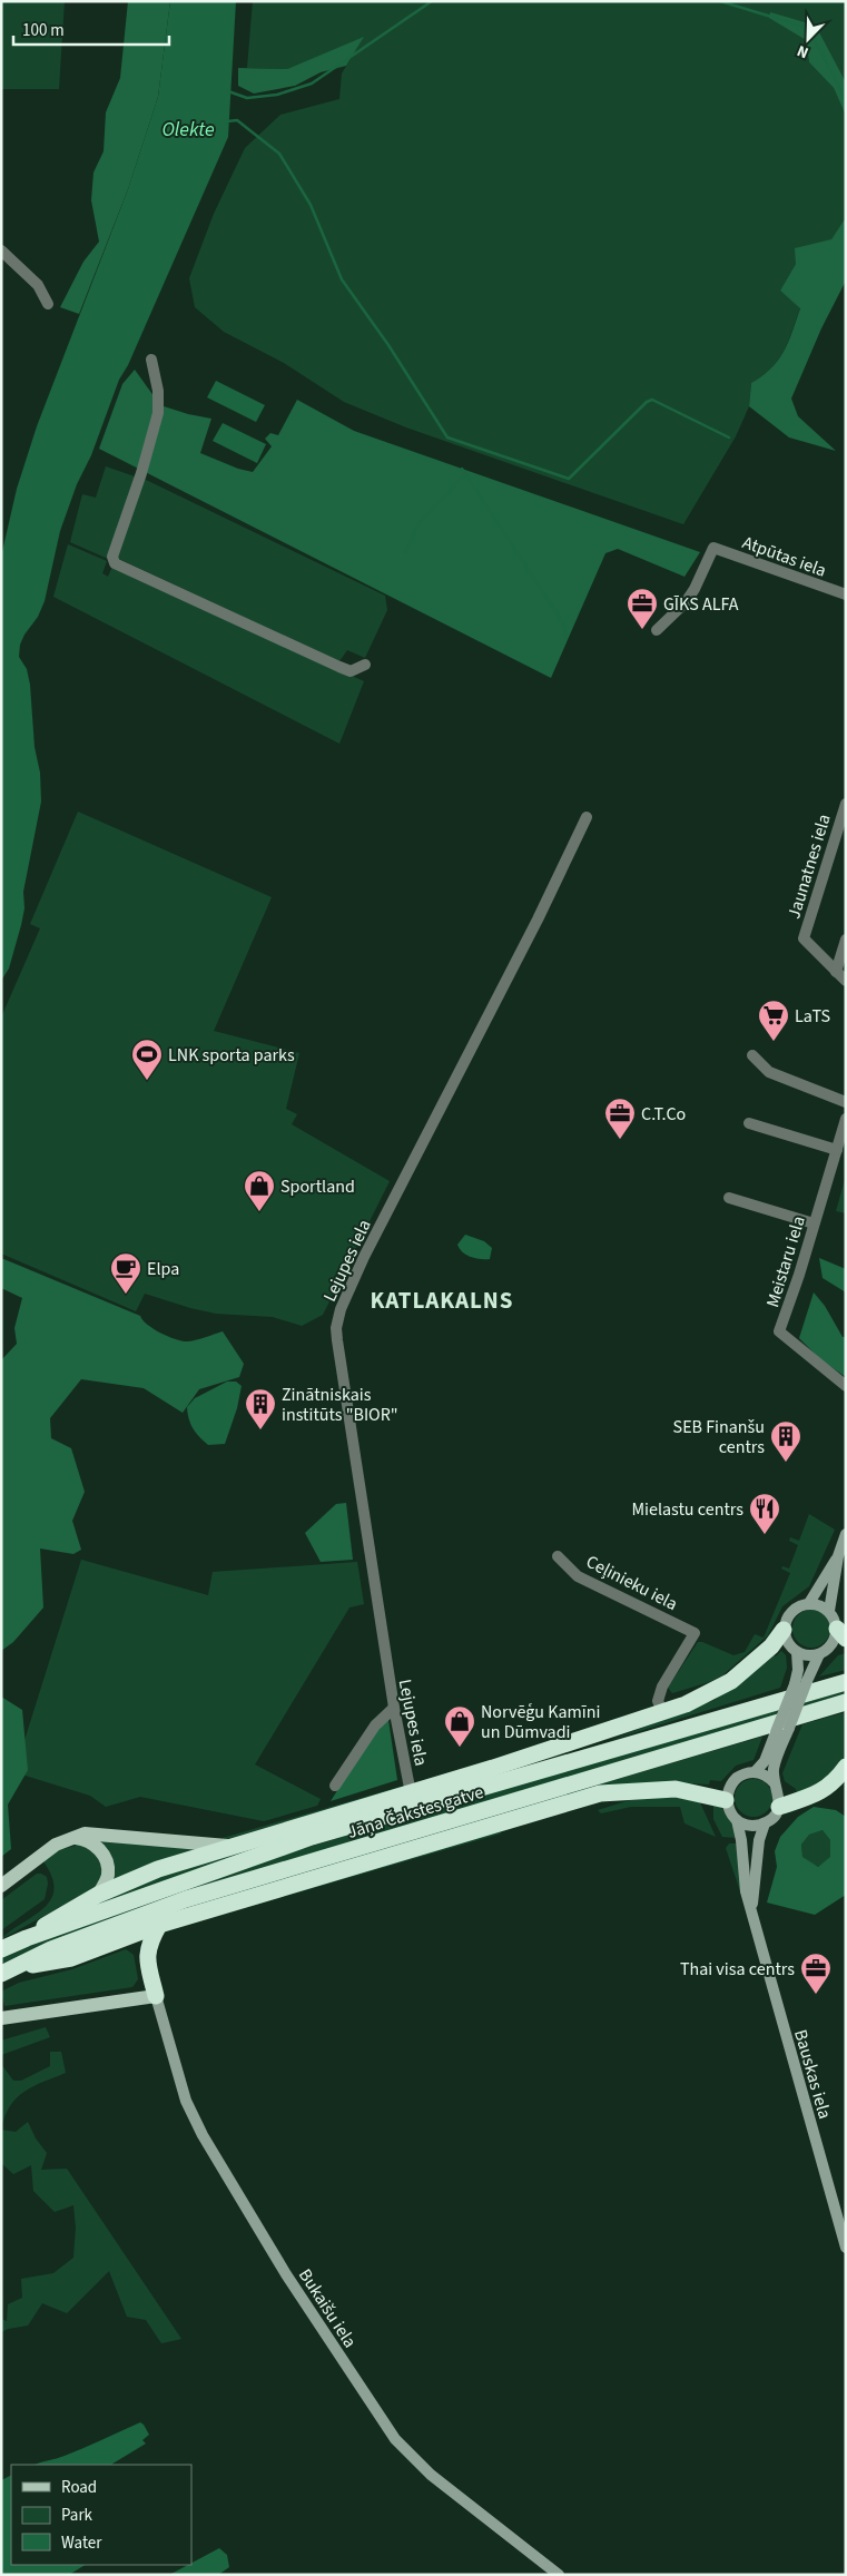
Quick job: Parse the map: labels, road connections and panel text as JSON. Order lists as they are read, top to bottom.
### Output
{
  "streets": {
    "highway": ["Jāņa Čakstes gatve"],
    "street": [
      "Atpūtas iela",
      "Jaunatnes iela",
      "Lejupes iela",
      "Meistaru iela",
      "Ceļinieku iela",
      "Bauskas iela",
      "Bukaišu iela"
    ]
  },
  "districts": ["KATLAKALNS"],
  "water": ["Olekte"],
  "places": {
    "office": ["GĪKS ALFA", "C.T.Co", "Thai visa centrs"],
    "supermarket": ["LaTS"],
    "sports": ["LNK sporta parks"],
    "shop": ["Sportland", "Norvēģu Kamīni un Dūmvadi"],
    "cafe": ["Elpa"],
    "building": ["Zinātniskais institūts \"BIOR\"", "SEB Finanšu centrs"],
    "restaurant": ["Mielastu centrs"]
  },
  "legend": ["Road", "Park", "Water"],
  "scale_bar": "100 m",
  "north": "bottom left"
}
